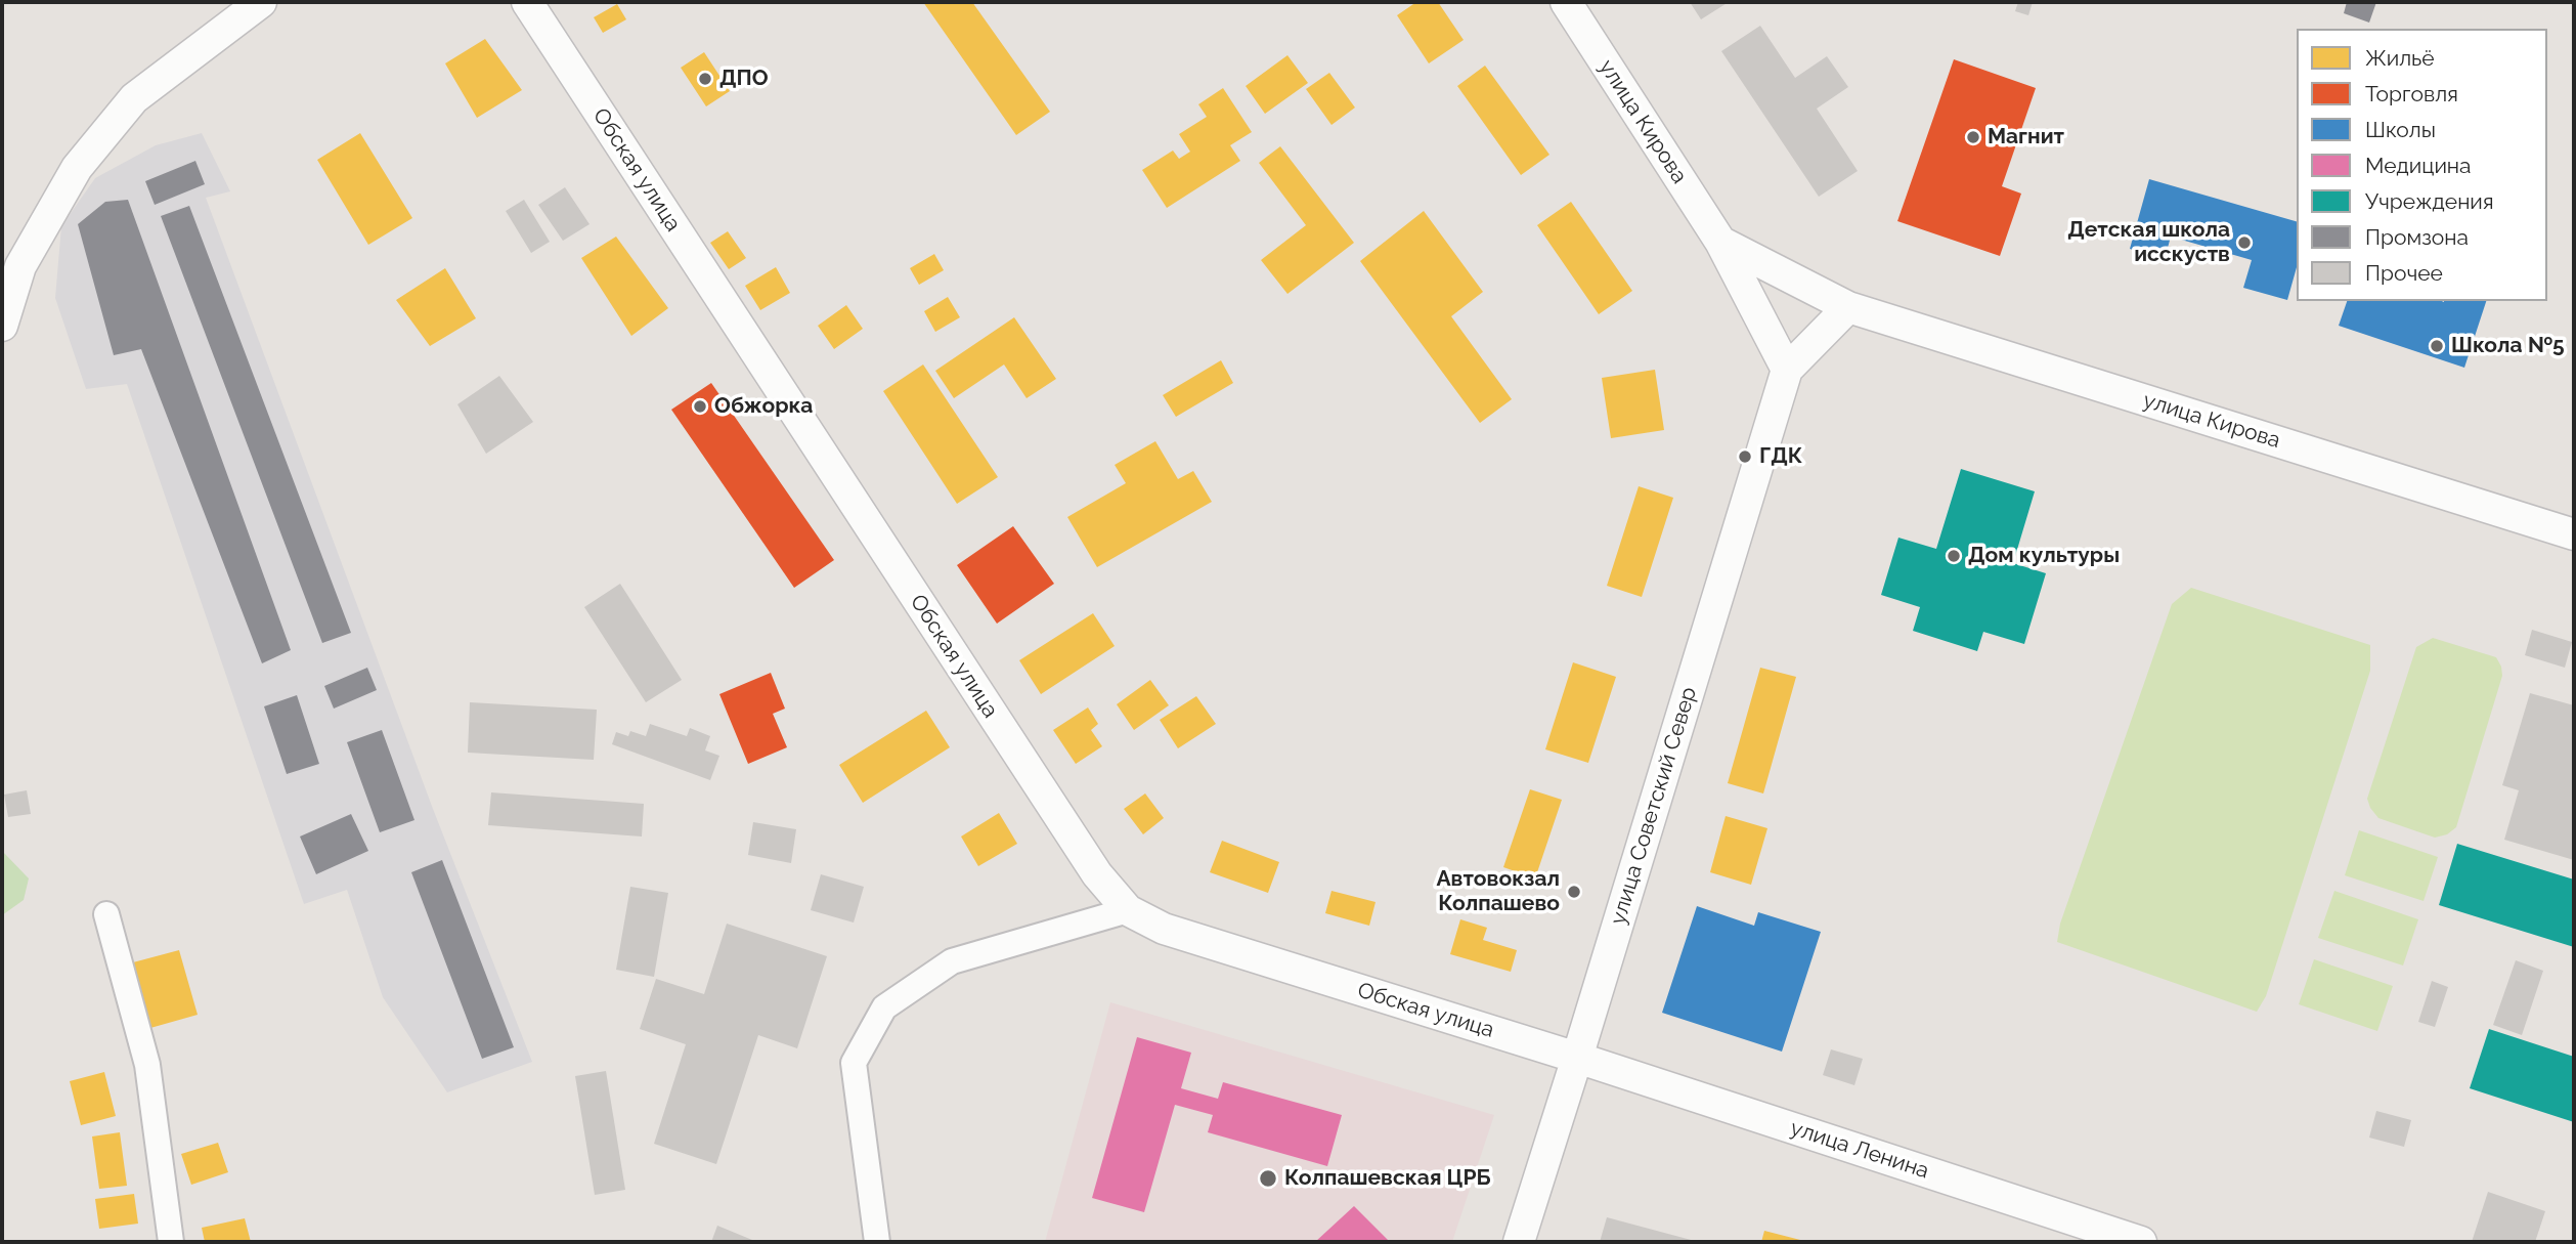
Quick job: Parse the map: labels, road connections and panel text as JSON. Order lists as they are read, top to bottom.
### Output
{
  "streets": {
    "street": [
      "улица Кирова",
      "Обская улица",
      "улица Советский Север",
      "улица Ленина"
    ]
  },
  "crossings": [
    ["улица Кирова", "улица Советский Север"],
    ["Обская улица", "улица Советский Север"],
    ["Обская улица", "улица Ленина"],
    ["улица Советский Север", "улица Ленина"]
  ],
  "places": [
    "ДПО",
    "Магнит",
    "Детская школа исскуств",
    "Школа №5",
    "Обжорка",
    "ГДК",
    "Дом культуры",
    "Автовокзал Колпашево",
    "Колпашевская ЦРБ"
  ],
  "legend": [
    "Жильё",
    "Торговля",
    "Школы",
    "Медицина",
    "Учреждения",
    "Промзона",
    "Прочее"
  ]
}
